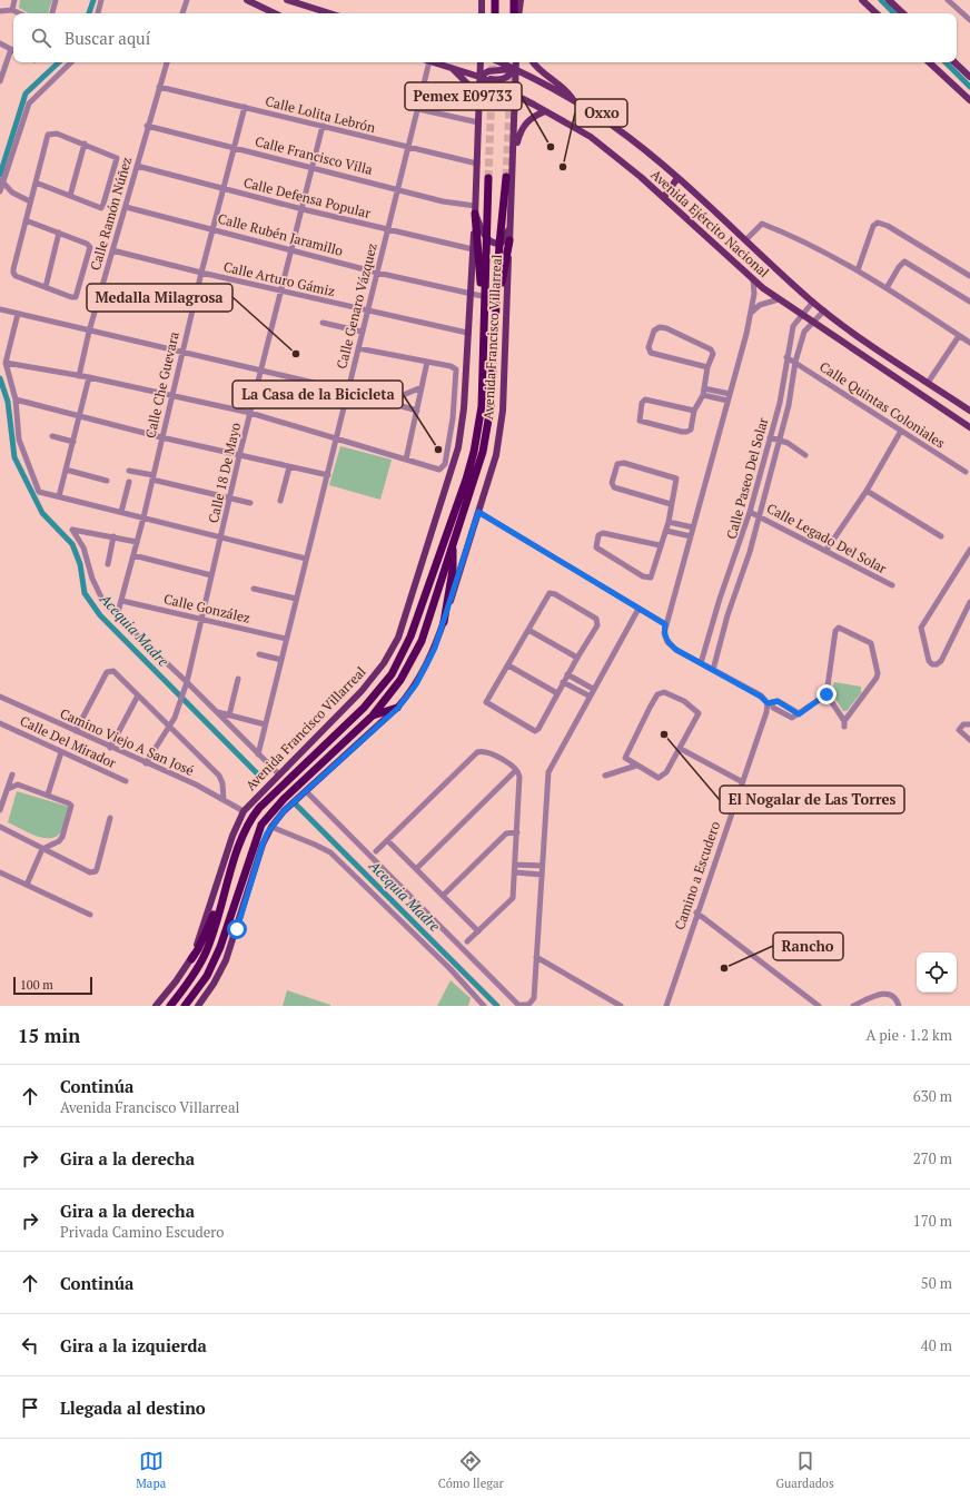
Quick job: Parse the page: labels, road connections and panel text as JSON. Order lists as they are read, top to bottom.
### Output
{
  "streets": {
    "highway": ["Avenida Francisco Villarreal"],
    "main road": ["Avenida Ejército Nacional"],
    "street": [
      "Calle Lolita Lebrón",
      "Calle Francisco Villa",
      "Calle Defensa Popular",
      "Calle Ramón Núñez",
      "Calle Rubén Jaramillo",
      "Calle Arturo Gámiz",
      "Calle Genaro Vázquez",
      "Calle Che Guevara",
      "Calle Quintas Coloniales",
      "Calle 18 De Mayo",
      "Calle Paseo Del Solar",
      "Calle Legado Del Solar",
      "Calle González",
      "Calle Del Mirador",
      "Camino Viejo A San José",
      "Camino a Escudero"
    ]
  },
  "crossings": [
    ["Calle Lolita Lebrón", "Calle Ramón Núñez"],
    ["Calle Lolita Lebrón", "Calle Genaro Vázquez"],
    ["Calle Lolita Lebrón", "Avenida Francisco Villarreal"],
    ["Calle Lolita Lebrón", "Calle Che Guevara"],
    ["Calle Lolita Lebrón", "Calle 18 De Mayo"],
    ["Calle Francisco Villa", "Calle Ramón Núñez"],
    ["Calle Francisco Villa", "Calle Genaro Vázquez"],
    ["Calle Francisco Villa", "Avenida Francisco Villarreal"],
    ["Calle Francisco Villa", "Calle Che Guevara"],
    ["Calle Francisco Villa", "Calle 18 De Mayo"],
    ["Calle Defensa Popular", "Calle Ramón Núñez"],
    ["Calle Defensa Popular", "Calle Genaro Vázquez"],
    ["Calle Defensa Popular", "Avenida Francisco Villarreal"],
    ["Calle Defensa Popular", "Calle Che Guevara"],
    ["Calle Defensa Popular", "Calle 18 De Mayo"],
    ["Calle Ramón Núñez", "Calle Rubén Jaramillo"],
    ["Calle Ramón Núñez", "Calle Arturo Gámiz"],
    ["Avenida Ejército Nacional", "Avenida Francisco Villarreal"],
    ["Avenida Ejército Nacional", "Calle Paseo Del Solar"],
    ["Calle Rubén Jaramillo", "Calle Genaro Vázquez"],
    ["Calle Rubén Jaramillo", "Avenida Francisco Villarreal"],
    ["Calle Rubén Jaramillo", "Calle Che Guevara"],
    ["Calle Rubén Jaramillo", "Calle 18 De Mayo"],
    ["Calle Arturo Gámiz", "Calle Genaro Vázquez"],
    ["Calle Arturo Gámiz", "Avenida Francisco Villarreal"],
    ["Calle Arturo Gámiz", "Calle Che Guevara"],
    ["Calle Arturo Gámiz", "Calle 18 De Mayo"],
    ["Calle Genaro Vázquez", "Calle González"],
    ["Avenida Francisco Villarreal", "Camino Viejo A San José"],
    ["Calle Che Guevara", "Calle González"],
    ["Calle Quintas Coloniales", "Calle Paseo Del Solar"],
    ["Calle 18 De Mayo", "Calle González"],
    ["Calle 18 De Mayo", "Camino Viejo A San José"],
    ["Calle Paseo Del Solar", "Calle Legado Del Solar"]
  ],
  "water": ["Acequia Madre"],
  "places": [
    "Pemex E09733",
    "Oxxo",
    "Medalla Milagrosa",
    "La Casa de la Bicicleta",
    "El Nogalar de Las Torres",
    "Rancho"
  ],
  "scale_bar": "100 m",
  "page": {
    "search": "Buscar aquí",
    "scale": "100 m",
    "heading": ["15 min", "A pie · 1.2 km"],
    "list": [
      ["Continúa", "Avenida Francisco Villarreal", "630 m"],
      ["Gira a la derecha", "270 m"],
      ["Gira a la derecha", "Privada Camino Escudero", "170 m"],
      ["Continúa", "50 m"],
      ["Gira a la izquierda", "40 m"],
      "Llegada al destino"
    ],
    "nav": ["Mapa", "Cómo llegar", "Guardados"]
  }
}
